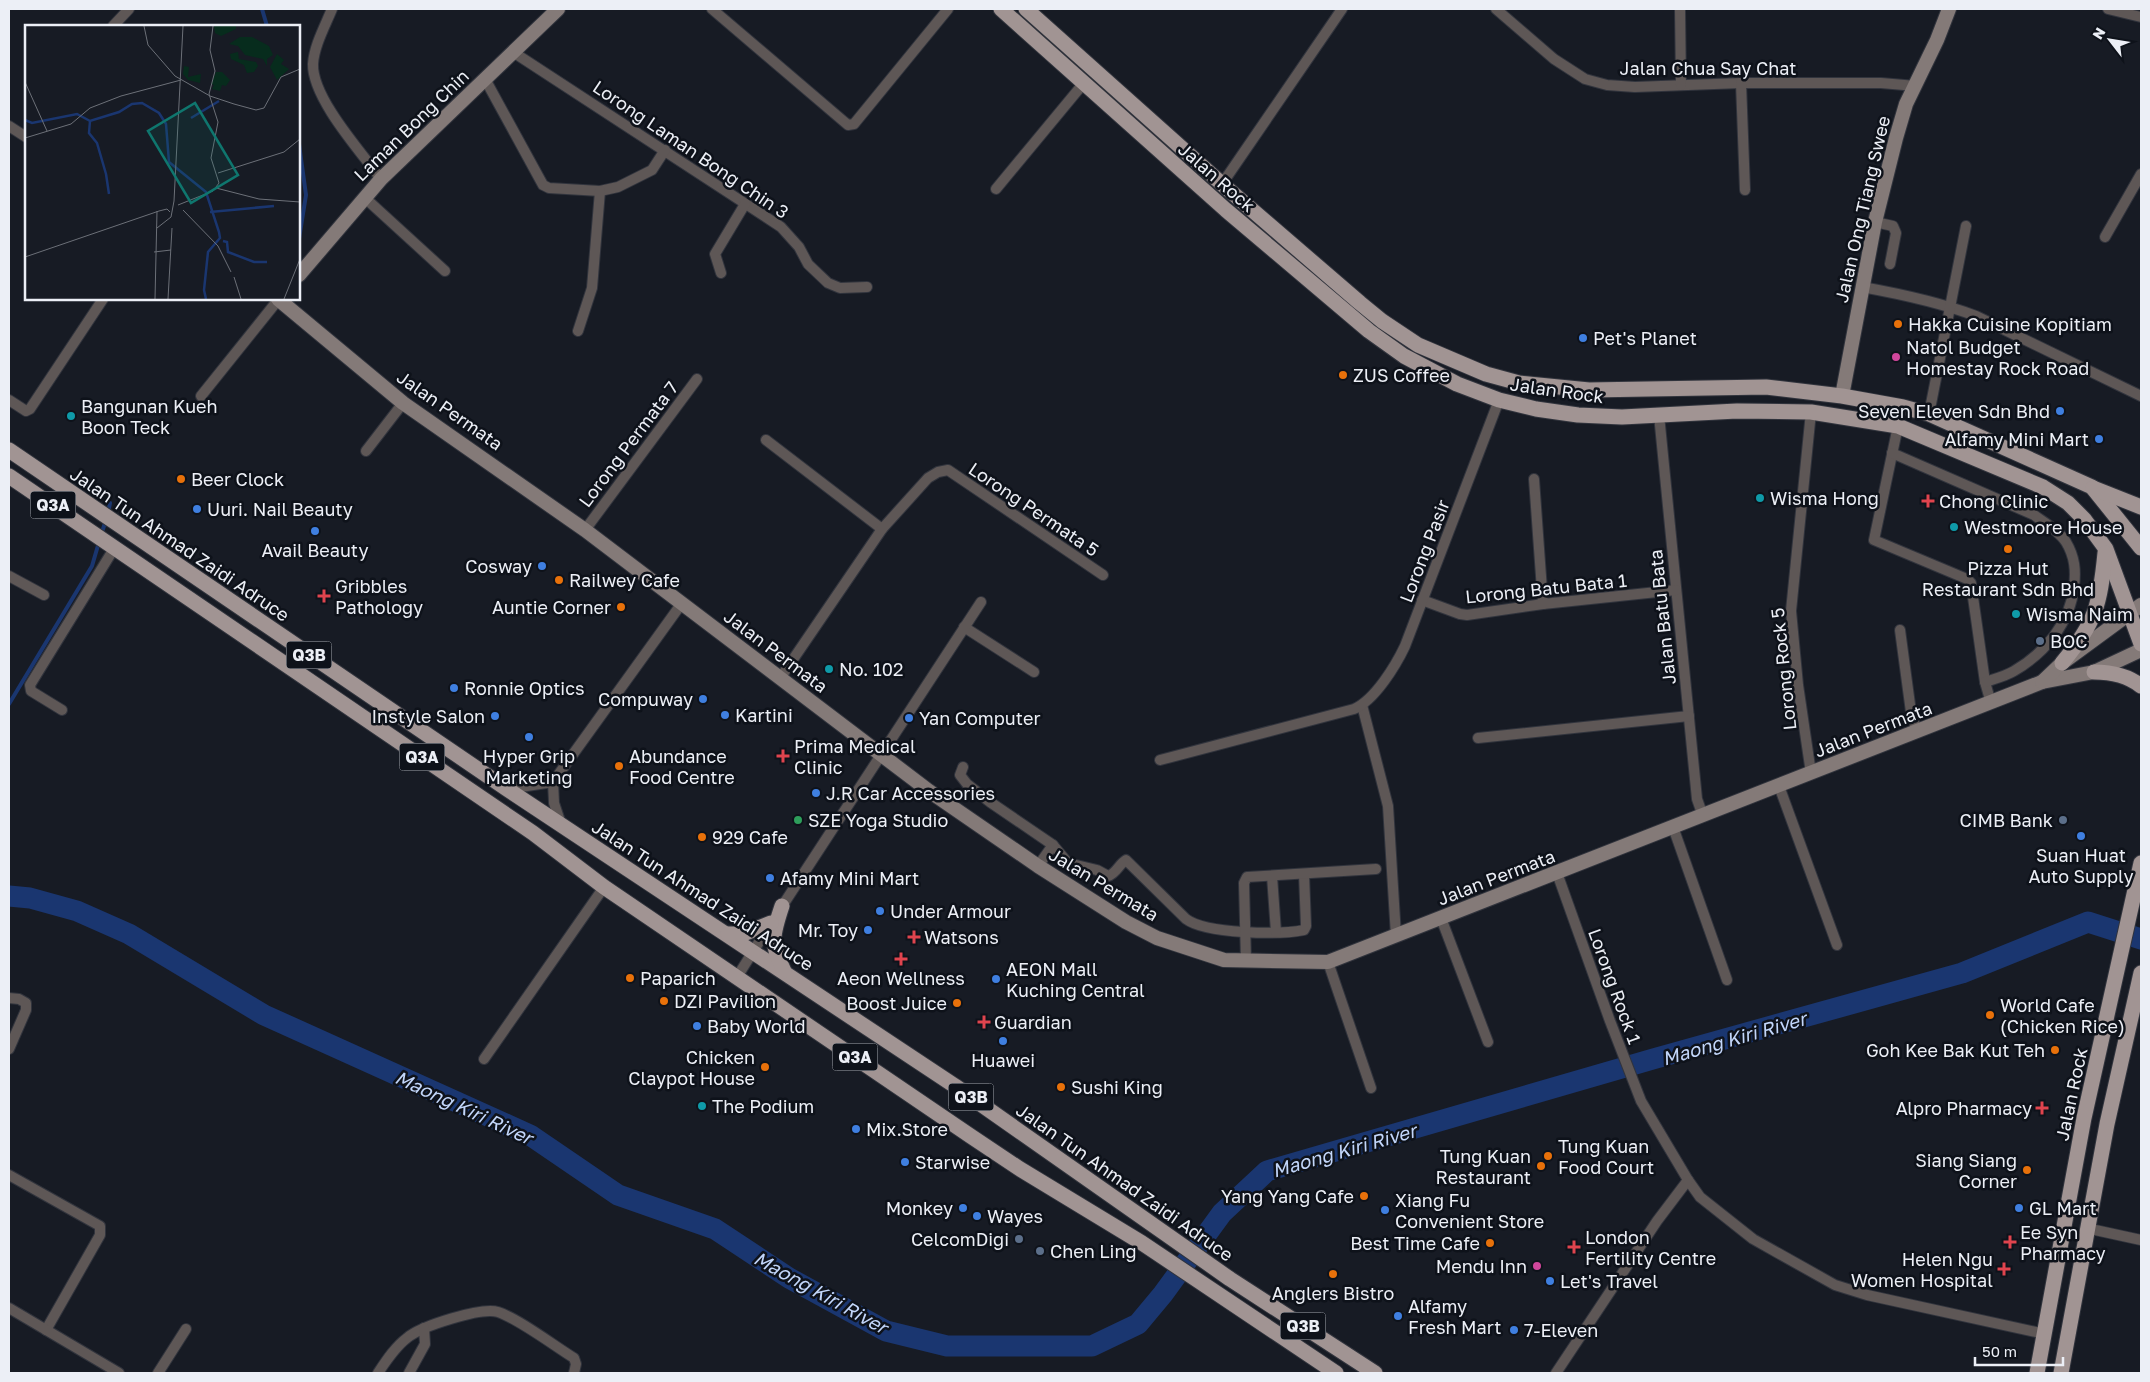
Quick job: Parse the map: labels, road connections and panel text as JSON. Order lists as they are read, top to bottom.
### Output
{
  "streets": {
    "main road": [
      "Jalan Rock",
      "Q3A",
      "Jalan Tun Ahmad Zaidi Adruce",
      "Q3B"
    ],
    "street": [
      "Jalan Chua Say Chat",
      "Laman Bong Chin",
      "Lorong Laman Bong Chin 3",
      "Jalan Ong Tiang Swee",
      "Jalan Permata",
      "Lorong Permata 7",
      "Lorong Permata 5",
      "Lorong Pasir",
      "Lorong Batu Bata 1",
      "Jalan Batu Bata",
      "Lorong Rock 5",
      "Lorong Rock 1"
    ]
  },
  "crossings": [
    ["Jalan Chua Say Chat", "Jalan Ong Tiang Swee"],
    ["Laman Bong Chin", "Lorong Laman Bong Chin 3"],
    ["Jalan Rock", "Jalan Ong Tiang Swee"],
    ["Jalan Rock", "Lorong Pasir"],
    ["Jalan Rock", "Jalan Batu Bata"],
    ["Jalan Rock", "Lorong Rock 5"],
    ["Jalan Rock", "Lorong Rock 1"],
    ["Jalan Permata", "Lorong Permata 7"],
    ["Jalan Permata", "Lorong Permata 5"],
    ["Jalan Permata", "Jalan Batu Bata"],
    ["Jalan Permata", "Lorong Rock 5"],
    ["Jalan Permata", "Lorong Rock 1"],
    ["Lorong Pasir", "Lorong Batu Bata 1"],
    ["Lorong Batu Bata 1", "Jalan Batu Bata"]
  ],
  "water": ["Maong Kiri River"],
  "places": {
    "other": [
      "Hakka Cuisine Kopitiam",
      "Pet's Planet",
      "Natol Budget Homestay Rock Road",
      "ZUS Coffee",
      "Seven Eleven Sdn Bhd",
      "Bangunan Kueh Boon Teck",
      "Alfamy Mini Mart",
      "Beer Clock",
      "Wisma Hong",
      "Uuri. Nail Beauty",
      "Westmoore House",
      "Avail Beauty",
      "Pizza Hut Restaurant Sdn Bhd",
      "Cosway",
      "Railwey Cafe",
      "Auntie Corner",
      "Wisma Naim",
      "BOC",
      "No. 102",
      "Ronnie Optics",
      "Compuway",
      "Kartini",
      "Instyle Salon",
      "Yan Computer",
      "Hyper Grip Marketing",
      "Abundance Food Centre",
      "J.R Car Accessories",
      "SZE Yoga Studio",
      "CIMB Bank",
      "Suan Huat Auto Supply",
      "929 Cafe",
      "Afamy Mini Mart",
      "Under Armour",
      "Mr. Toy",
      "Paparich",
      "AEON Mall Kuching Central",
      "DZI Pavilion",
      "Boost Juice",
      "World Cafe (Chicken Rice)",
      "Baby World",
      "Huawei",
      "Goh Kee Bak Kut Teh",
      "Chicken Claypot House",
      "Sushi King",
      "The Podium",
      "Mix.Store",
      "Tung Kuan Food Court",
      "Starwise",
      "Tung Kuan Restaurant",
      "Siang Siang Corner",
      "Yang Yang Cafe",
      "Monkey",
      "GL Mart",
      "Xiang Fu Convenient Store",
      "Wayes",
      "CelcomDigi",
      "Best Time Cafe",
      "Chen Ling",
      "Mendu Inn",
      "Anglers Bistro",
      "Let's Travel",
      "Alfamy Fresh Mart",
      "7-Eleven"
    ],
    "health": [
      "Chong Clinic",
      "Gribbles Pathology",
      "Prima Medical Clinic",
      "Watsons",
      "Aeon Wellness",
      "Guardian",
      "Alpro Pharmacy",
      "Ee Syn Pharmacy",
      "London Fertility Centre",
      "Helen Ngu Women Hospital"
    ]
  },
  "scale_bar": "50 m",
  "north": "top left"
}
